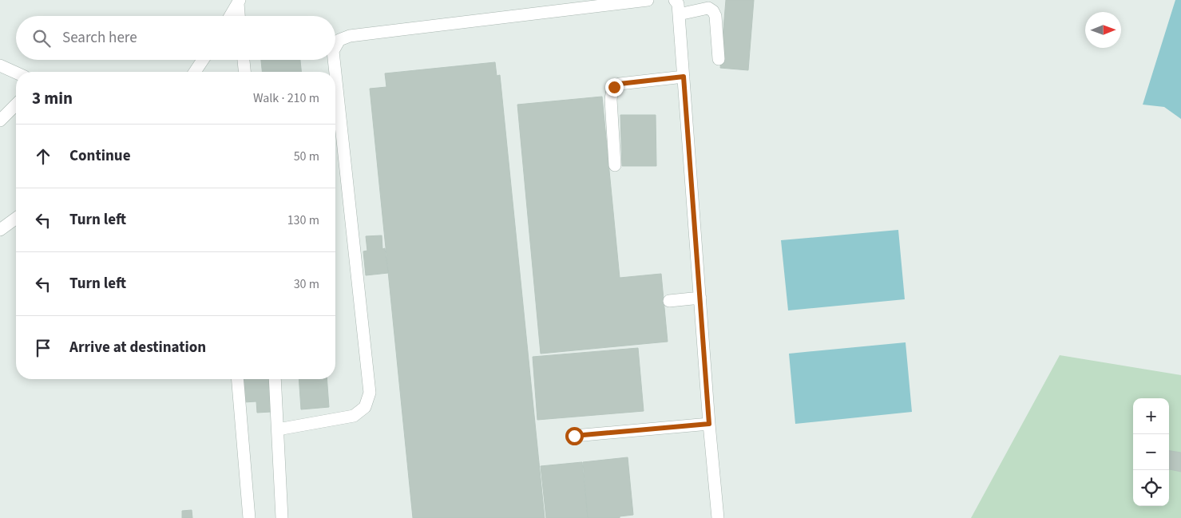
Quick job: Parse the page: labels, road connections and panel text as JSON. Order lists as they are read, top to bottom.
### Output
{
  "north": "right",
  "page": {
    "search": "Search here",
    "heading": ["3 min", "Walk · 210 m"],
    "list": [
      ["Continue", "50 m"],
      ["Turn left", "130 m"],
      ["Turn left", "30 m"],
      "Arrive at destination"
    ],
    "map_buttons": ["+", "−"]
  }
}
